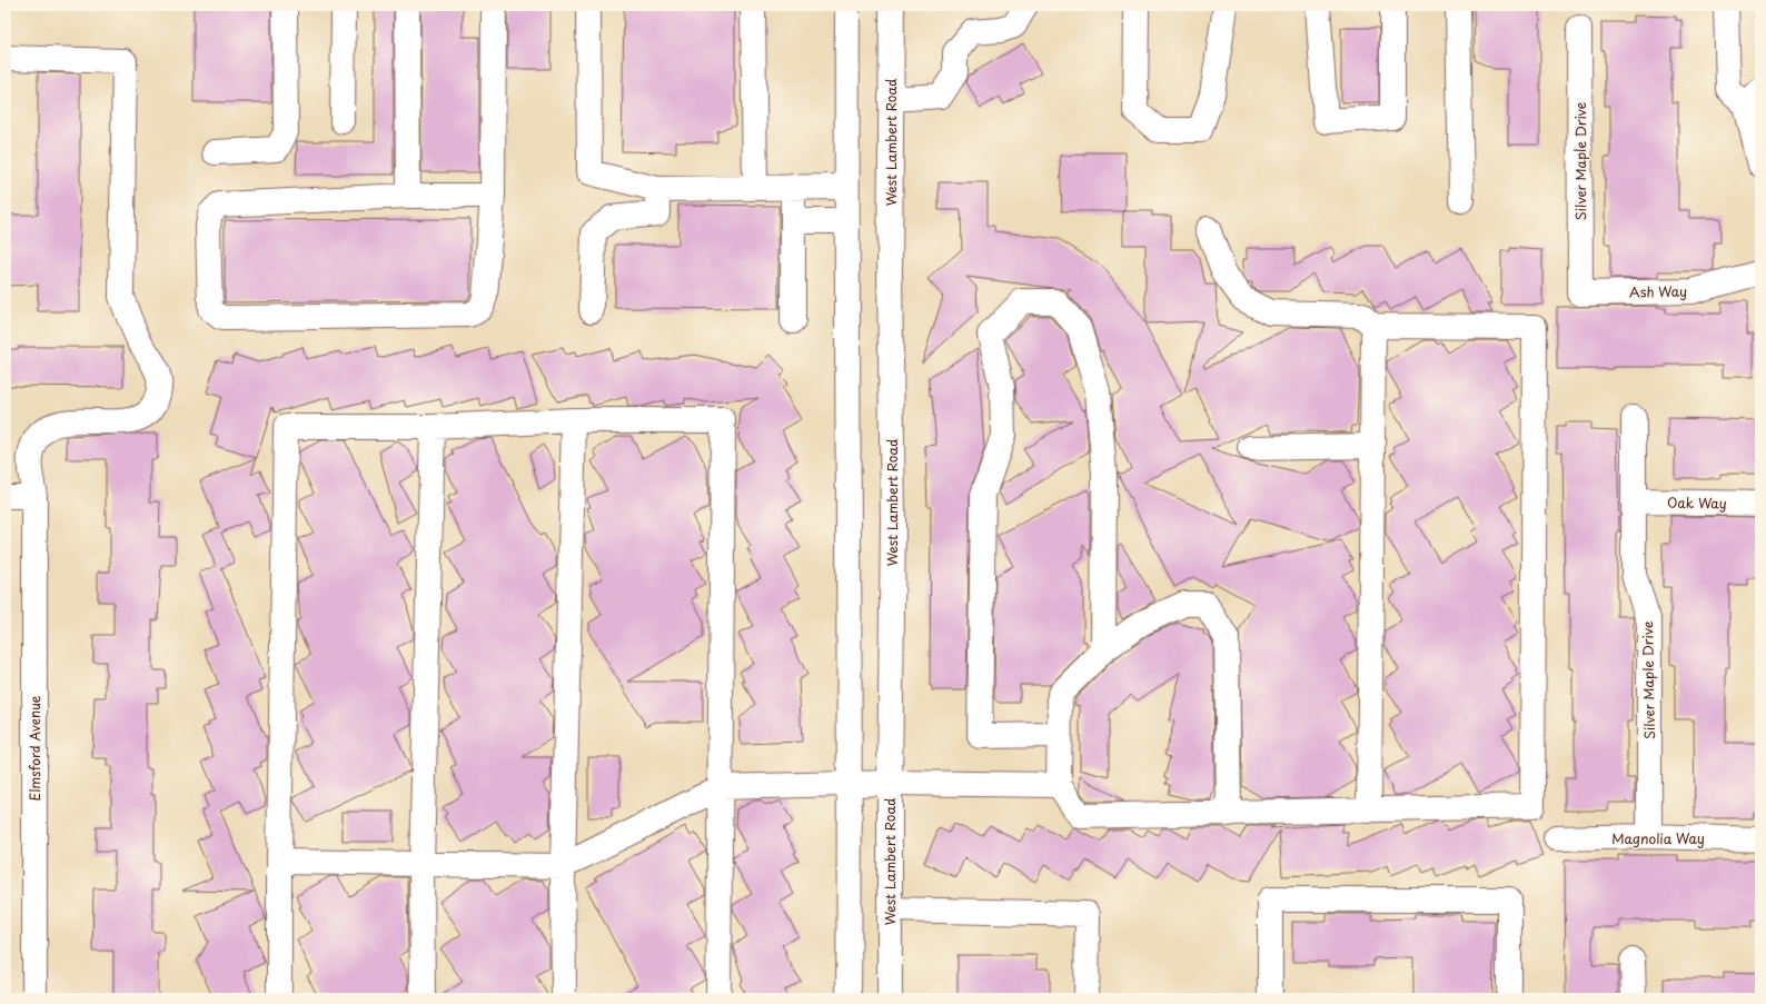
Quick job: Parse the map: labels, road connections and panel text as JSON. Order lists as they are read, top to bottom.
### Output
{
  "streets": {
    "street": [
      "West Lambert Road",
      "Silver Maple Drive",
      "Ash Way",
      "Oak Way",
      "Elmsford Avenue",
      "Magnolia Way"
    ]
  },
  "crossings": [
    ["Silver Maple Drive", "Ash Way"],
    ["Silver Maple Drive", "Oak Way"],
    ["Silver Maple Drive", "Magnolia Way"]
  ]
}
